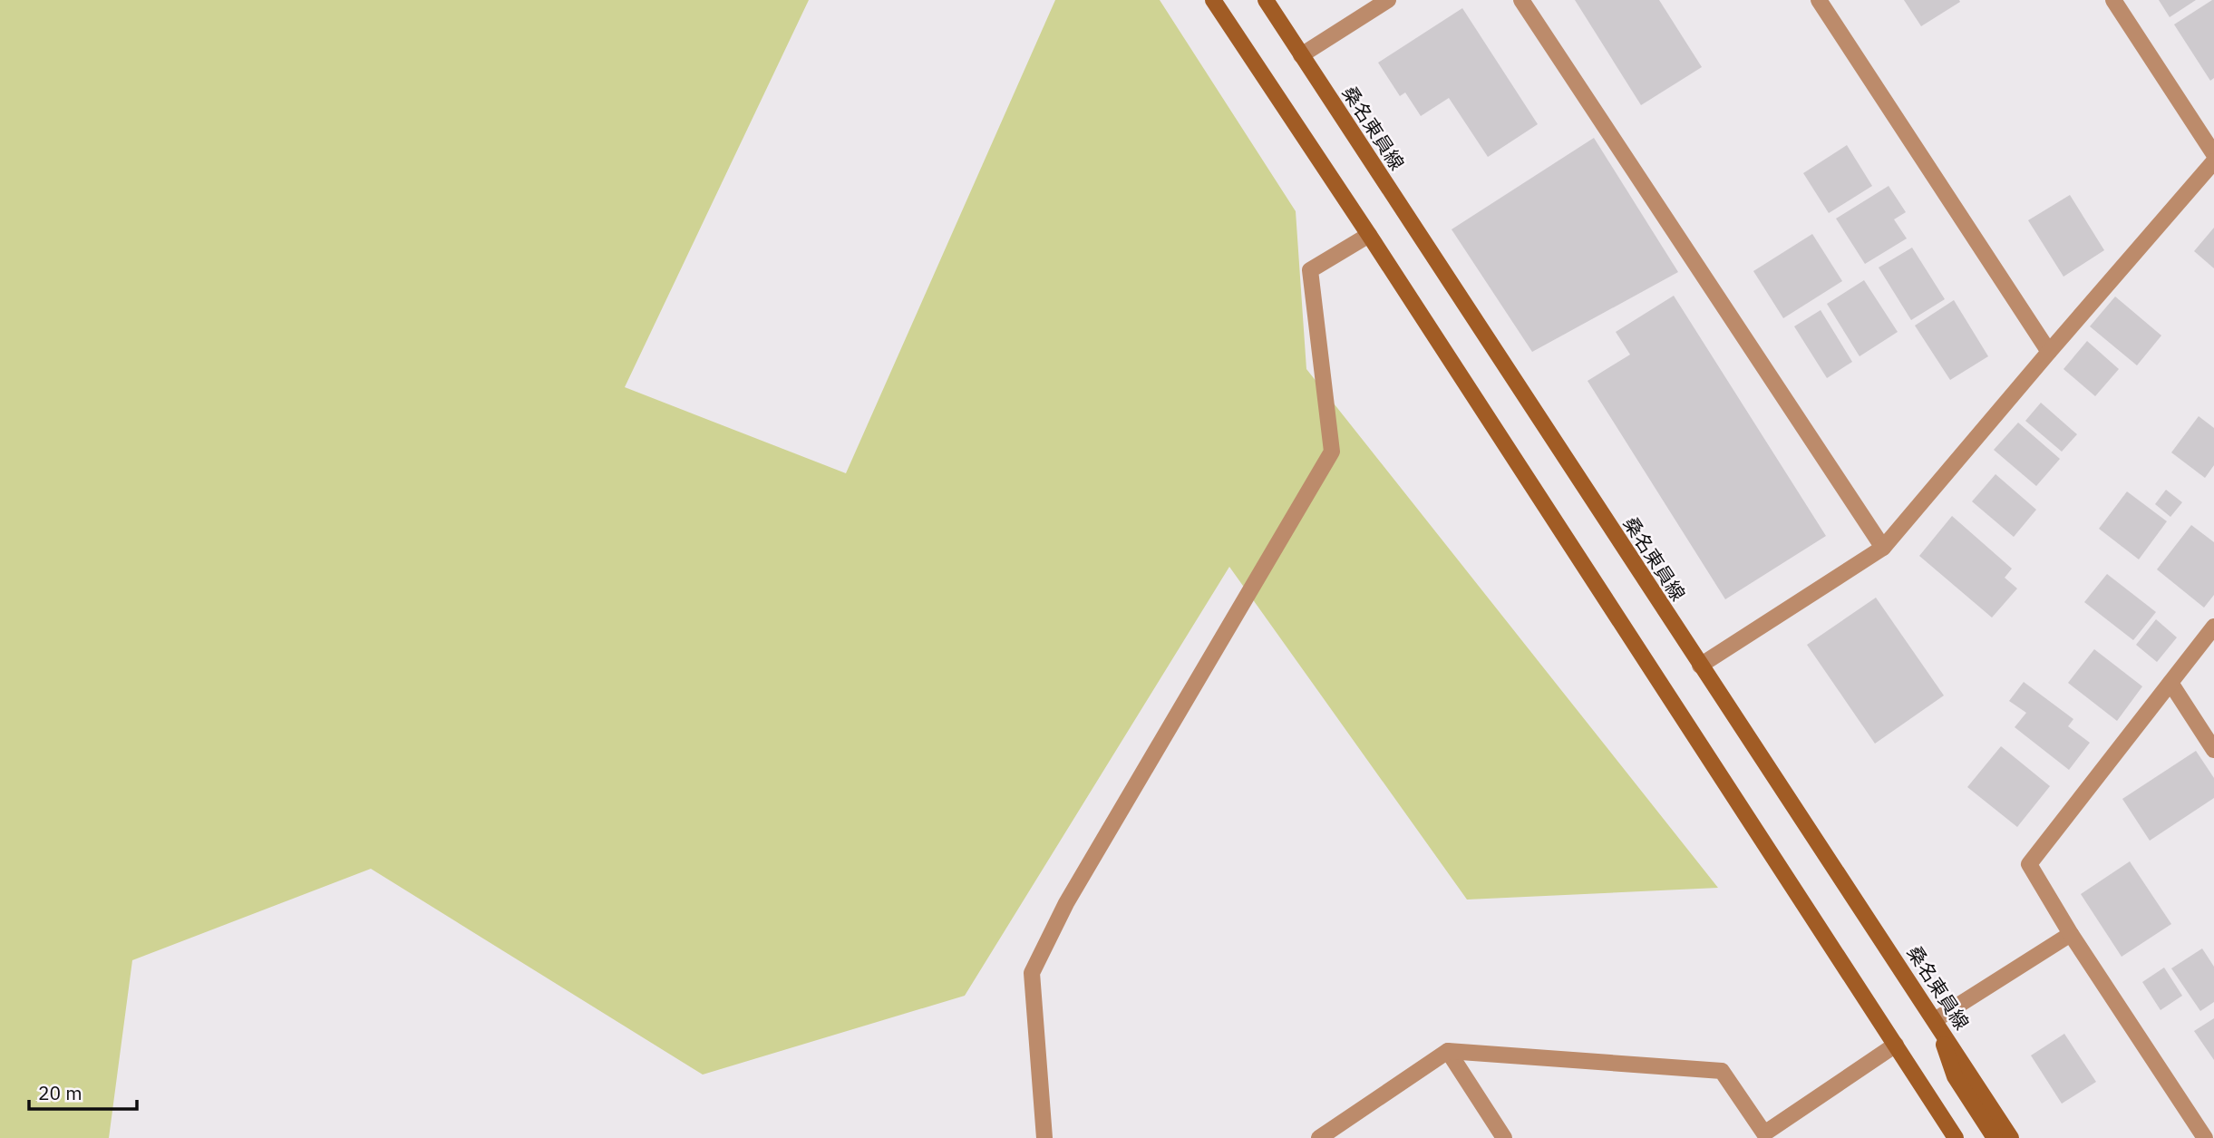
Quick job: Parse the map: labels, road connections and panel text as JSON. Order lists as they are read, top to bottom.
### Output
{
  "streets": {
    "main road": ["桑名東員線"]
  },
  "scale_bar": "20 m"
}
